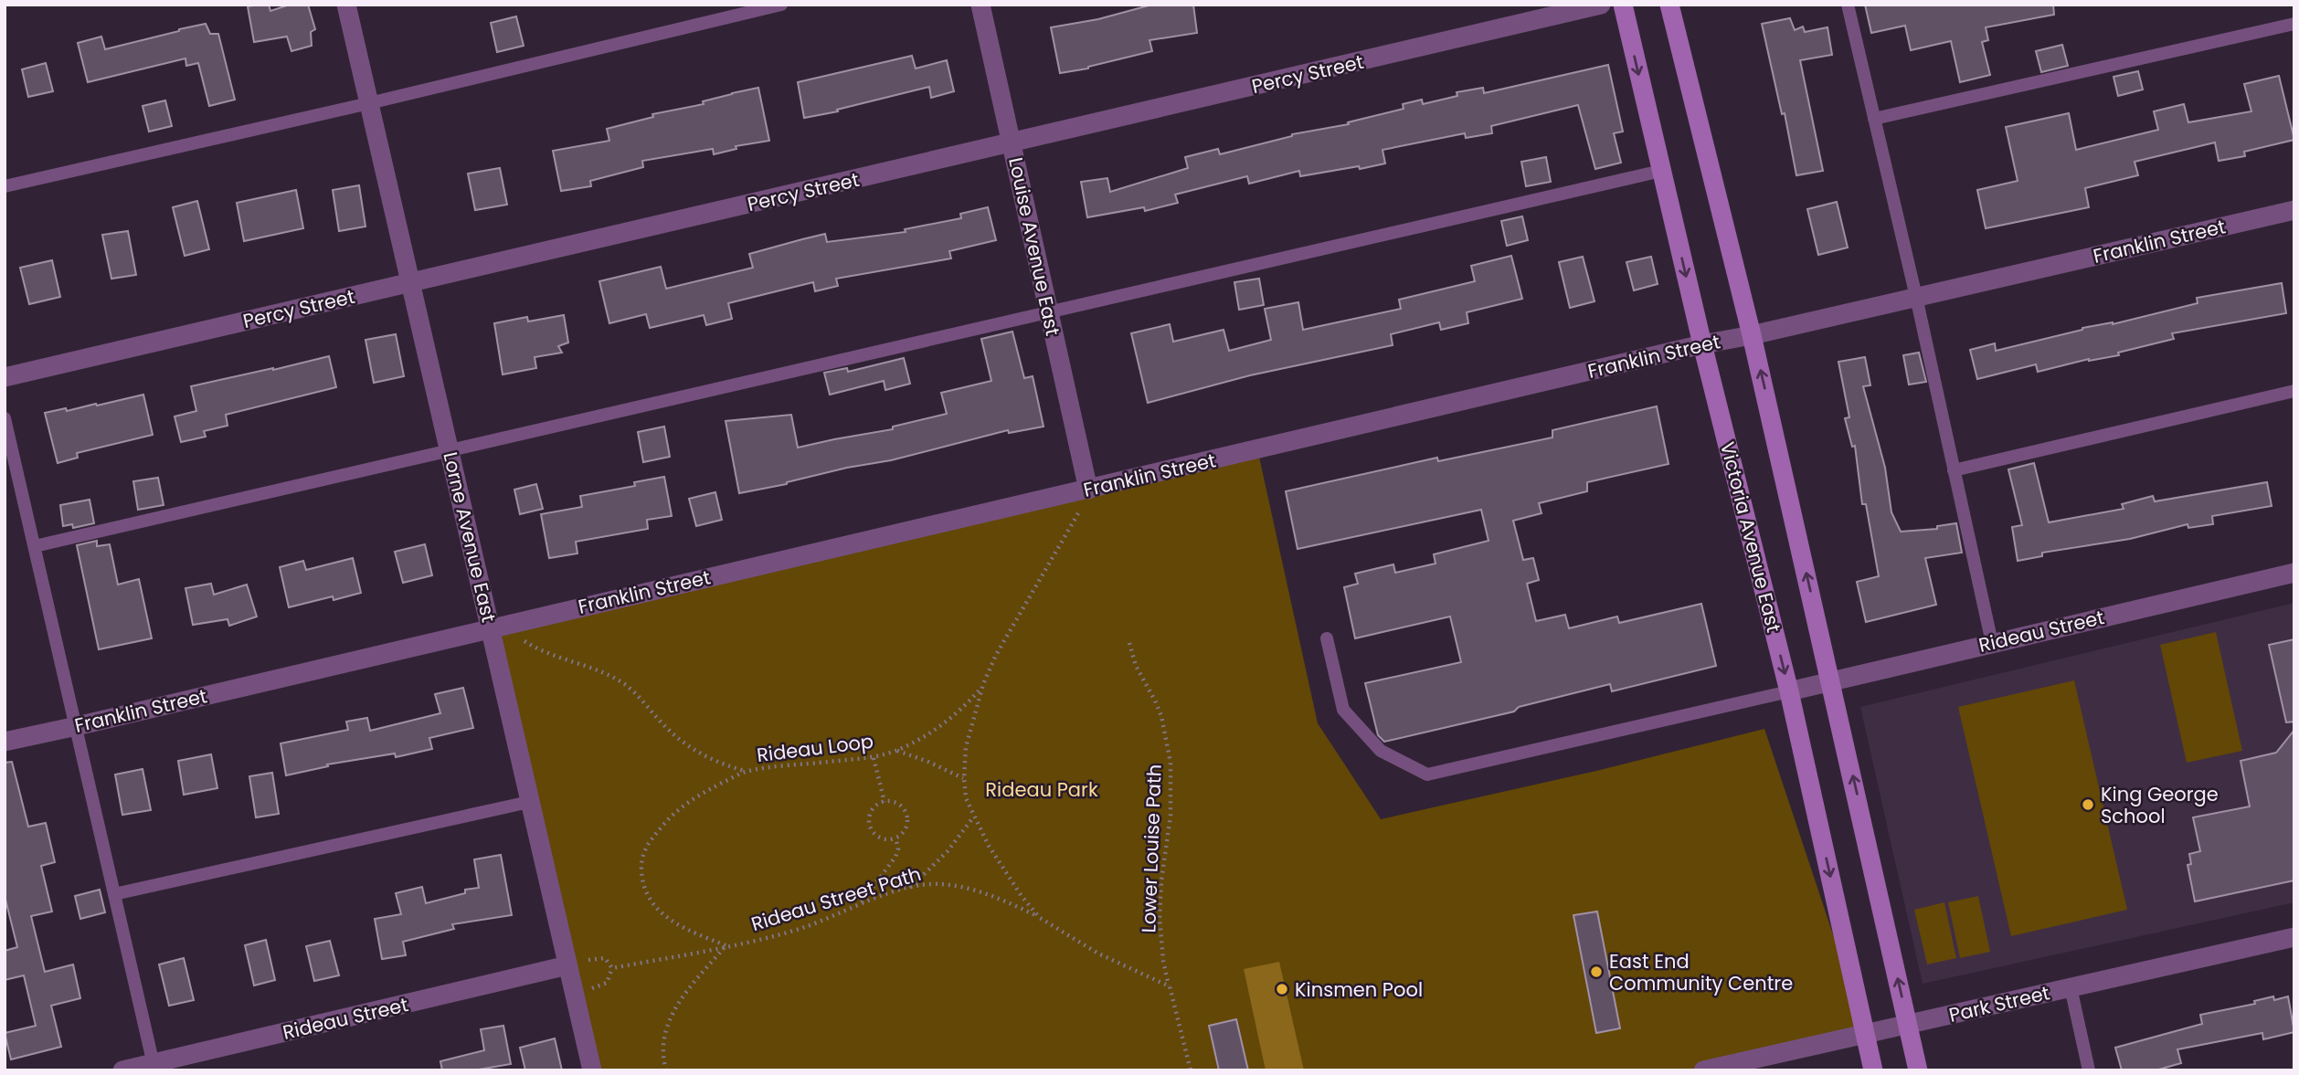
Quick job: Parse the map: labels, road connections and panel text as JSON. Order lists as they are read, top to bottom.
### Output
{
  "streets": {
    "main road": ["Victoria Avenue East"],
    "street": [
      "Percy Street",
      "Franklin Street",
      "Louise Avenue East",
      "Lorne Avenue East",
      "Rideau Street",
      "Park Street"
    ],
    "path": ["Rideau Loop", "Lower Louise Path", "Rideau Street Path"]
  },
  "crossings": [
    ["Percy Street", "Louise Avenue East"],
    ["Percy Street", "Lorne Avenue East"],
    ["Franklin Street", "Louise Avenue East"],
    ["Franklin Street", "Lorne Avenue East"],
    ["Franklin Street", "Victoria Avenue East"],
    ["Lorne Avenue East", "Rideau Street"],
    ["Lorne Avenue East", "Rideau Street Path"],
    ["Victoria Avenue East", "Rideau Street"],
    ["Victoria Avenue East", "Park Street"],
    ["Rideau Street", "Rideau Street Path"],
    ["Rideau Loop", "Rideau Street Path"]
  ],
  "parks": ["Rideau Park"],
  "places": ["King George School", "East End Community Centre", "Kinsmen Pool"]
}
